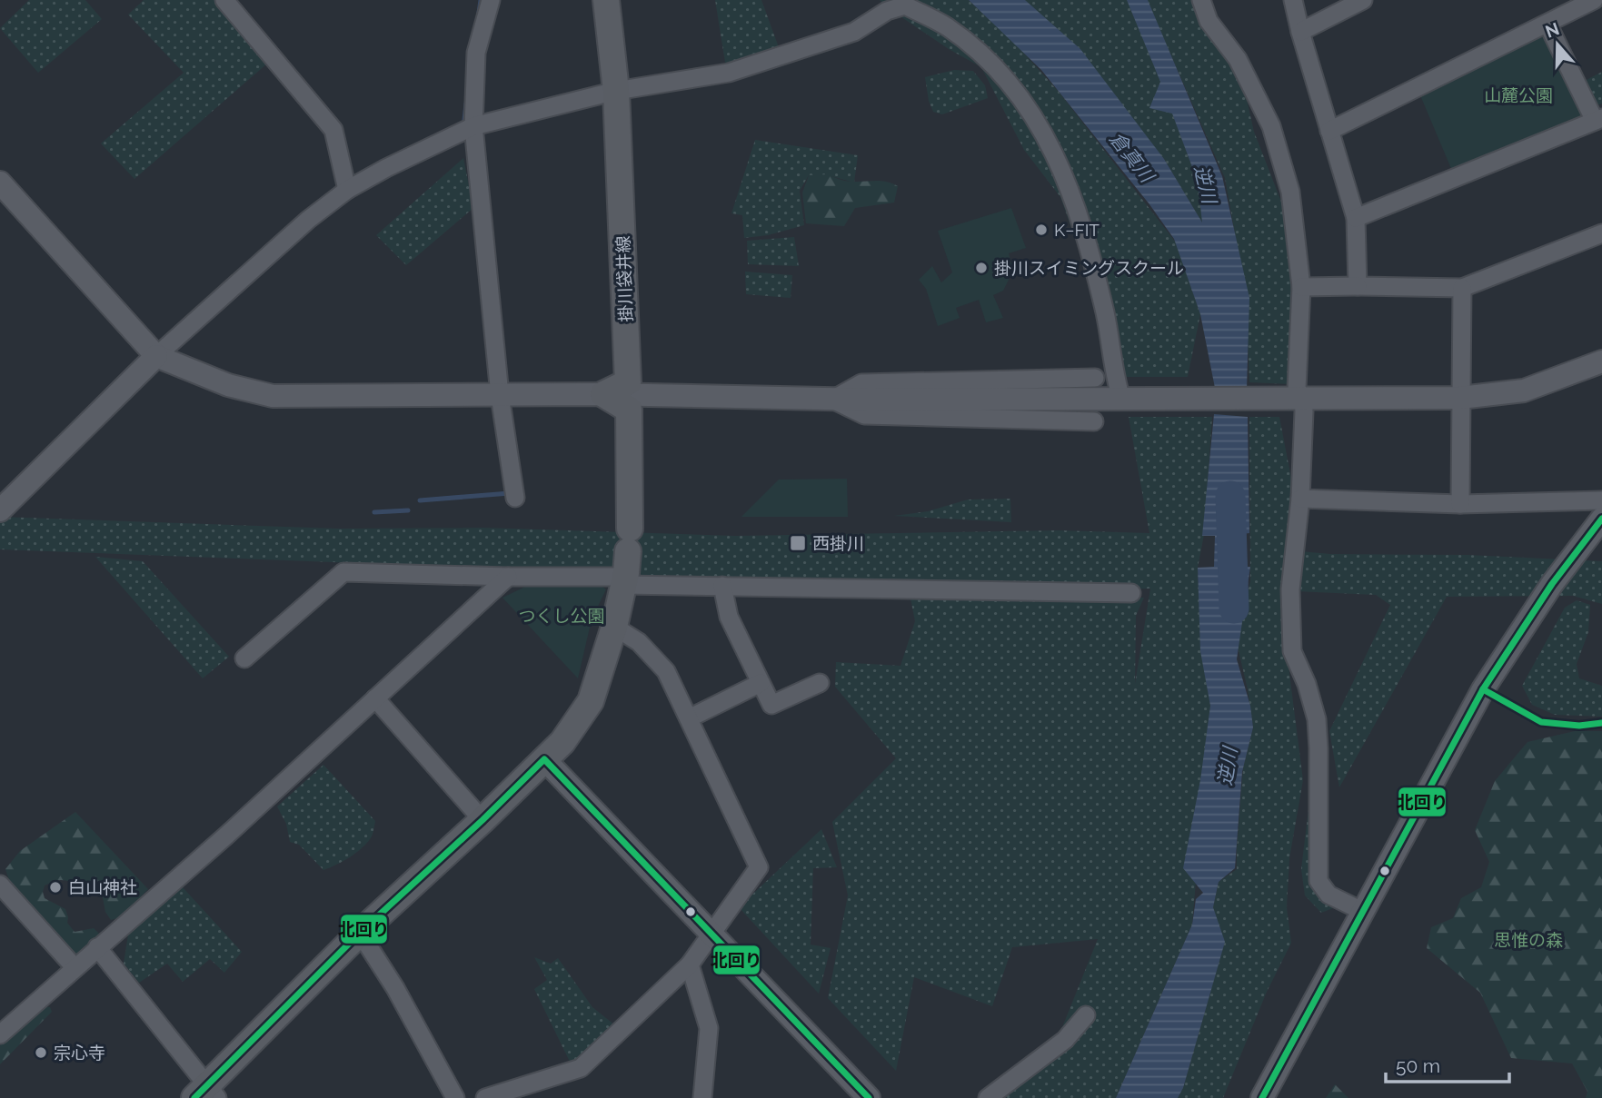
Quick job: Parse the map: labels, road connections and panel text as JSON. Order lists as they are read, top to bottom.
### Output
{
  "streets": {
    "main road": ["掛川袋井線"]
  },
  "water": ["倉真川", "逆川"],
  "parks": ["山麓公園", "つくし公園", "思惟の森"],
  "places": {
    "other": [
      "K−FIT",
      "掛川スイミングスクール",
      "白山神社",
      "宗心寺"
    ],
    "transit": ["西掛川"]
  },
  "lines": ["transit line 北回り"],
  "scale_bar": "50 m",
  "north": "top"
}
